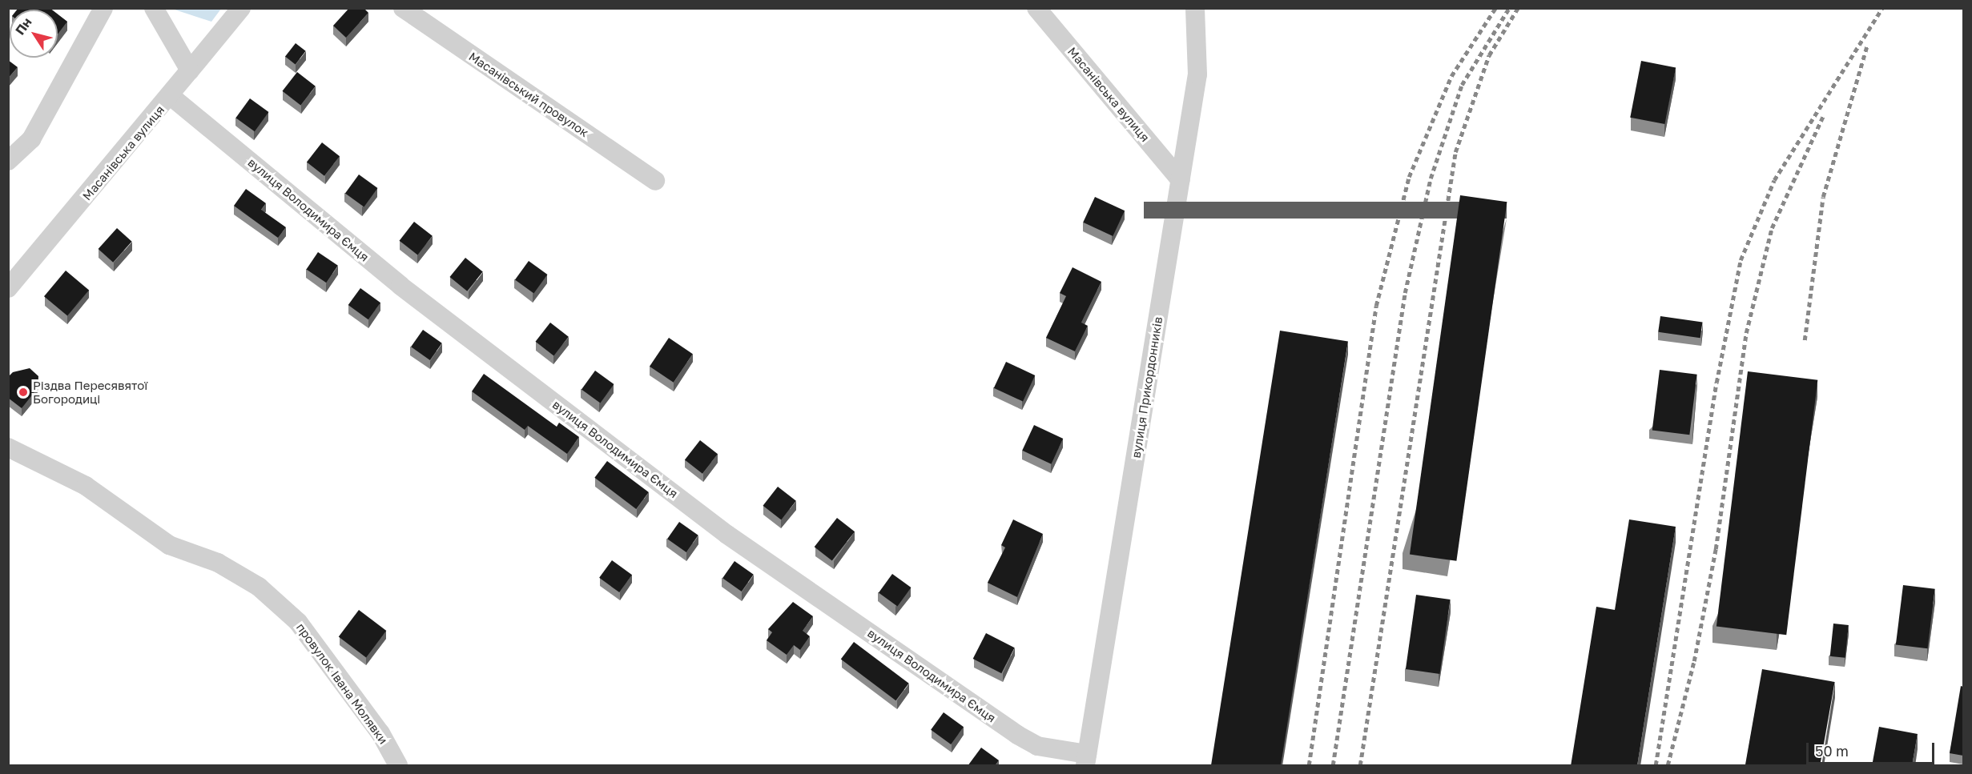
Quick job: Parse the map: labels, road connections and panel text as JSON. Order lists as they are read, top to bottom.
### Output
{
  "streets": {
    "street": [
      "Масанівський провулок",
      "Масанівська вулиця",
      "вулиця Володимира Ємця",
      "вулиця Прикордонників",
      "провулок Івана Молявки"
    ]
  },
  "crossings": [
    ["Масанівська вулиця", "вулиця Володимира Ємця"],
    ["Масанівська вулиця", "вулиця Прикордонників"],
    ["вулиця Володимира Ємця", "вулиця Прикордонників"]
  ],
  "places": ["Різдва Пересявятої Богородиці"],
  "scale_bar": "50 m",
  "north": "top left"
}
